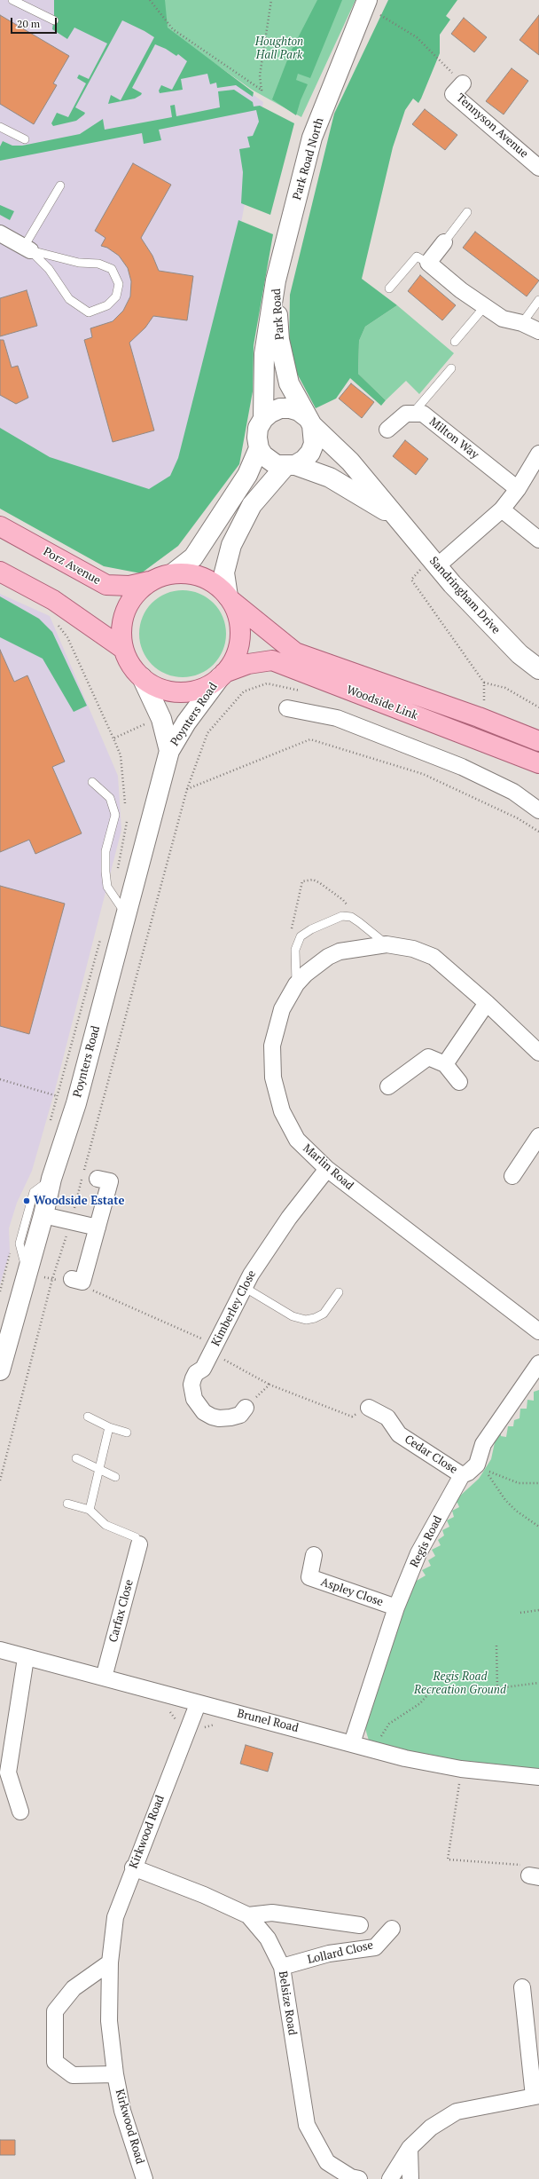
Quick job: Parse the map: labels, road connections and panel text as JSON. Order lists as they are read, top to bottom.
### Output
{
  "streets": {
    "main road": ["Porz Avenue", "Woodside Link"],
    "street": [
      "Tennyson Avenue",
      "Park Road North",
      "Park Road",
      "Milton Way",
      "Sandringham Drive",
      "Poynters Road",
      "Marlin Road",
      "Kimberley Close",
      "Cedar Close",
      "Regis Road",
      "Aspley Close",
      "Carfax Close",
      "Brunel Road",
      "Kirkwood Road",
      "Lollard Close",
      "Belsize Road"
    ]
  },
  "crossings": [
    ["Park Road North", "Park Road"],
    ["Park Road", "Sandringham Drive"],
    ["Porz Avenue", "Woodside Link"],
    ["Porz Avenue", "Poynters Road"],
    ["Woodside Link", "Poynters Road"],
    ["Marlin Road", "Kimberley Close"],
    ["Cedar Close", "Regis Road"],
    ["Regis Road", "Aspley Close"],
    ["Regis Road", "Brunel Road"],
    ["Carfax Close", "Brunel Road"],
    ["Brunel Road", "Kirkwood Road"],
    ["Kirkwood Road", "Belsize Road"],
    ["Lollard Close", "Belsize Road"]
  ],
  "parks": ["Houghton Hall Park", "Regis Road Recreation Ground"],
  "places": ["Woodside Estate"],
  "scale_bar": "20 m"
}
